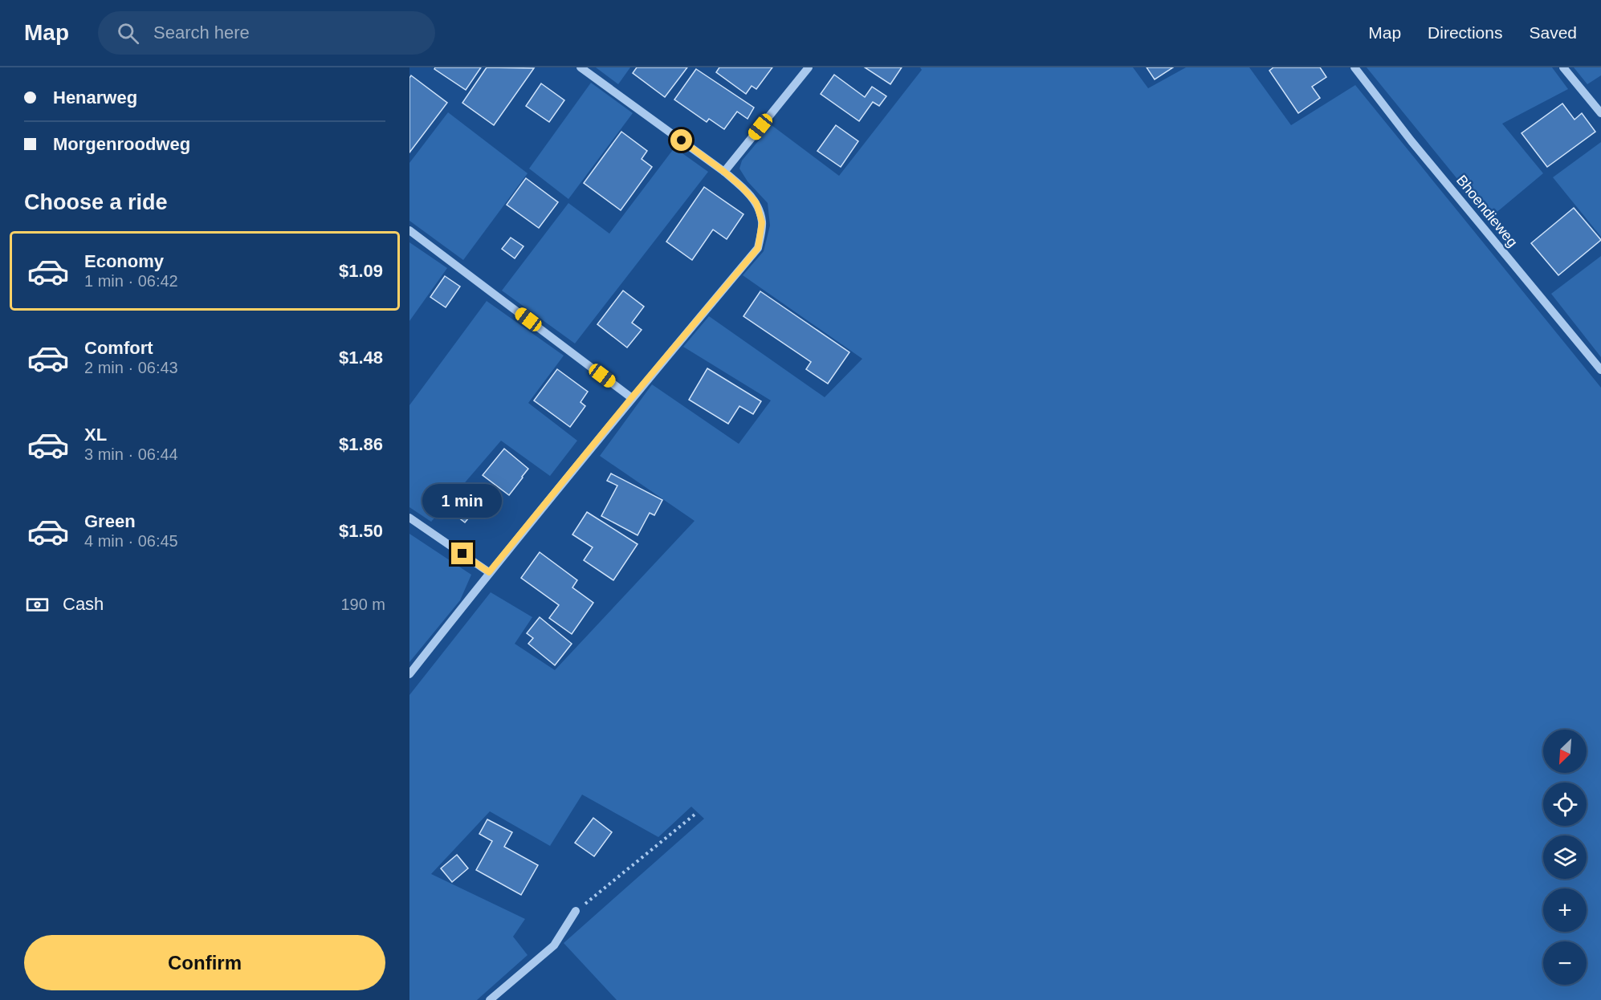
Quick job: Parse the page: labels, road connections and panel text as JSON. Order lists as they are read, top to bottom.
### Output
{
  "streets": {
    "street": ["Bhoendieweg"]
  },
  "north": "bottom left",
  "page": {
    "header": "Map",
    "search": "Search here",
    "nav": ["Map", "Directions", "Saved"],
    "banner": ["Henarweg", "Morgenroodweg"],
    "heading": "Choose a ride",
    "list": [
      {
        "name": "Economy",
        "note": "1 min · 06:42",
        "value": "$1.09"
      },
      {
        "name": "Comfort",
        "note": "2 min · 06:43",
        "value": "$1.48"
      },
      {
        "name": "XL",
        "note": "3 min · 06:44",
        "value": "$1.86"
      },
      {
        "name": "Green",
        "note": "4 min · 06:45",
        "value": "$1.50"
      }
    ],
    "bubble": "1 min",
    "pay": ["Cash", "190 m"],
    "map_buttons": ["+", "−"],
    "buttons": "Confirm"
  }
}
